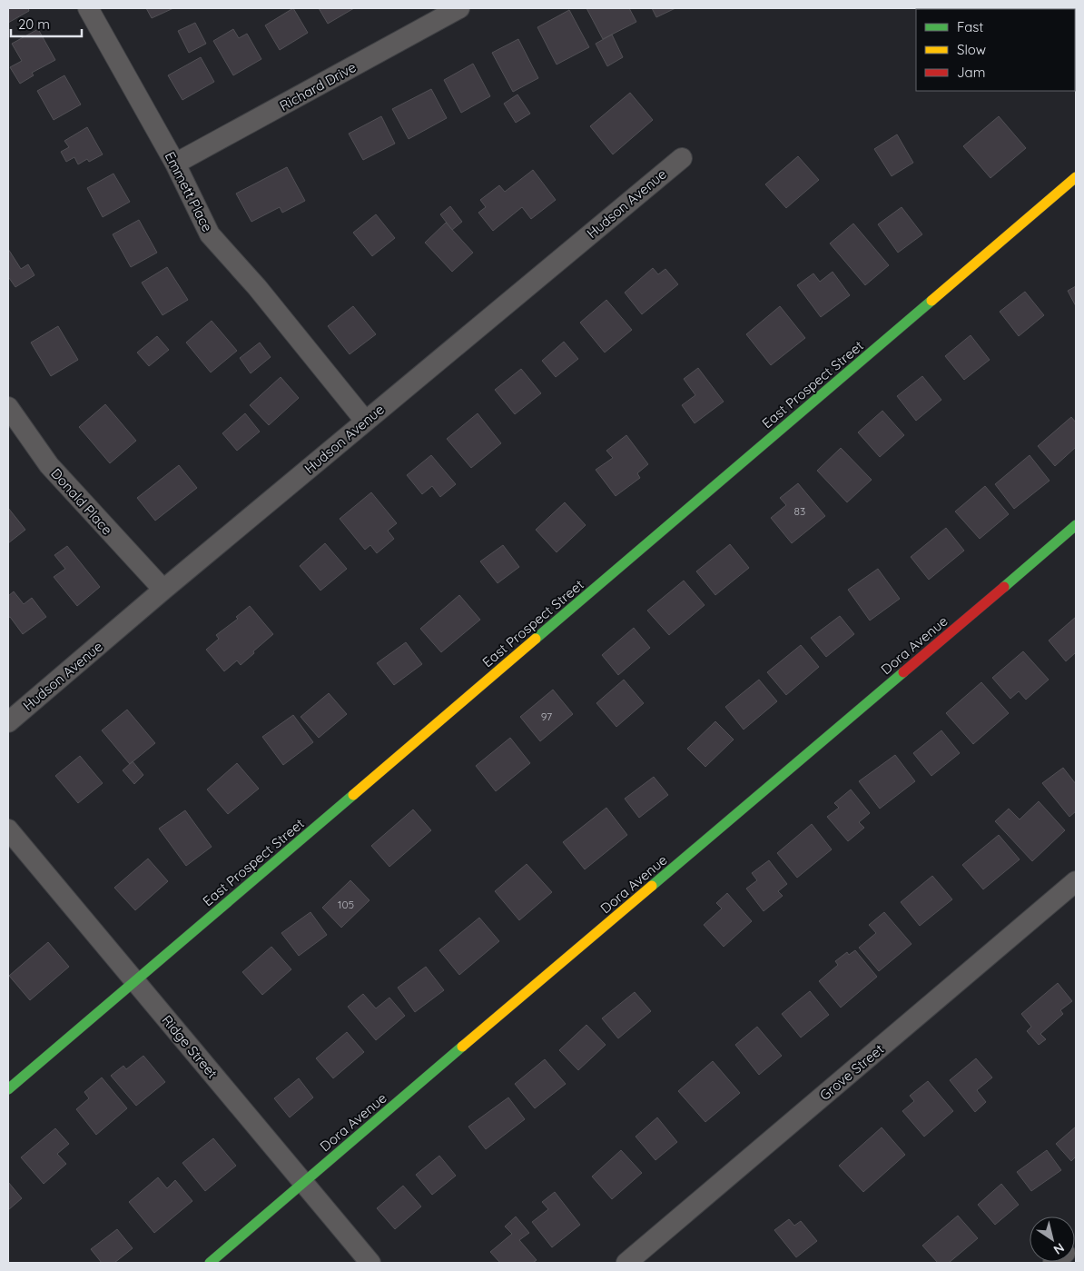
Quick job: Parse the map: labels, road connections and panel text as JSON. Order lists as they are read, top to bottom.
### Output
{
  "streets": {
    "street": [
      "Richard Drive",
      "Emmett Place",
      "Hudson Avenue",
      "East Prospect Street",
      "Donald Place",
      "Dora Avenue",
      "Ridge Street",
      "Grove Street"
    ]
  },
  "crossings": [
    ["Richard Drive", "Emmett Place"],
    ["Emmett Place", "Hudson Avenue"],
    ["Hudson Avenue", "Donald Place"],
    ["East Prospect Street", "Ridge Street"],
    ["Dora Avenue", "Ridge Street"]
  ],
  "house_numbers": ["83", "97", "105"],
  "legend": ["Fast", "Slow", "Jam"],
  "scale_bar": "20 m",
  "north": "bottom right"
}
